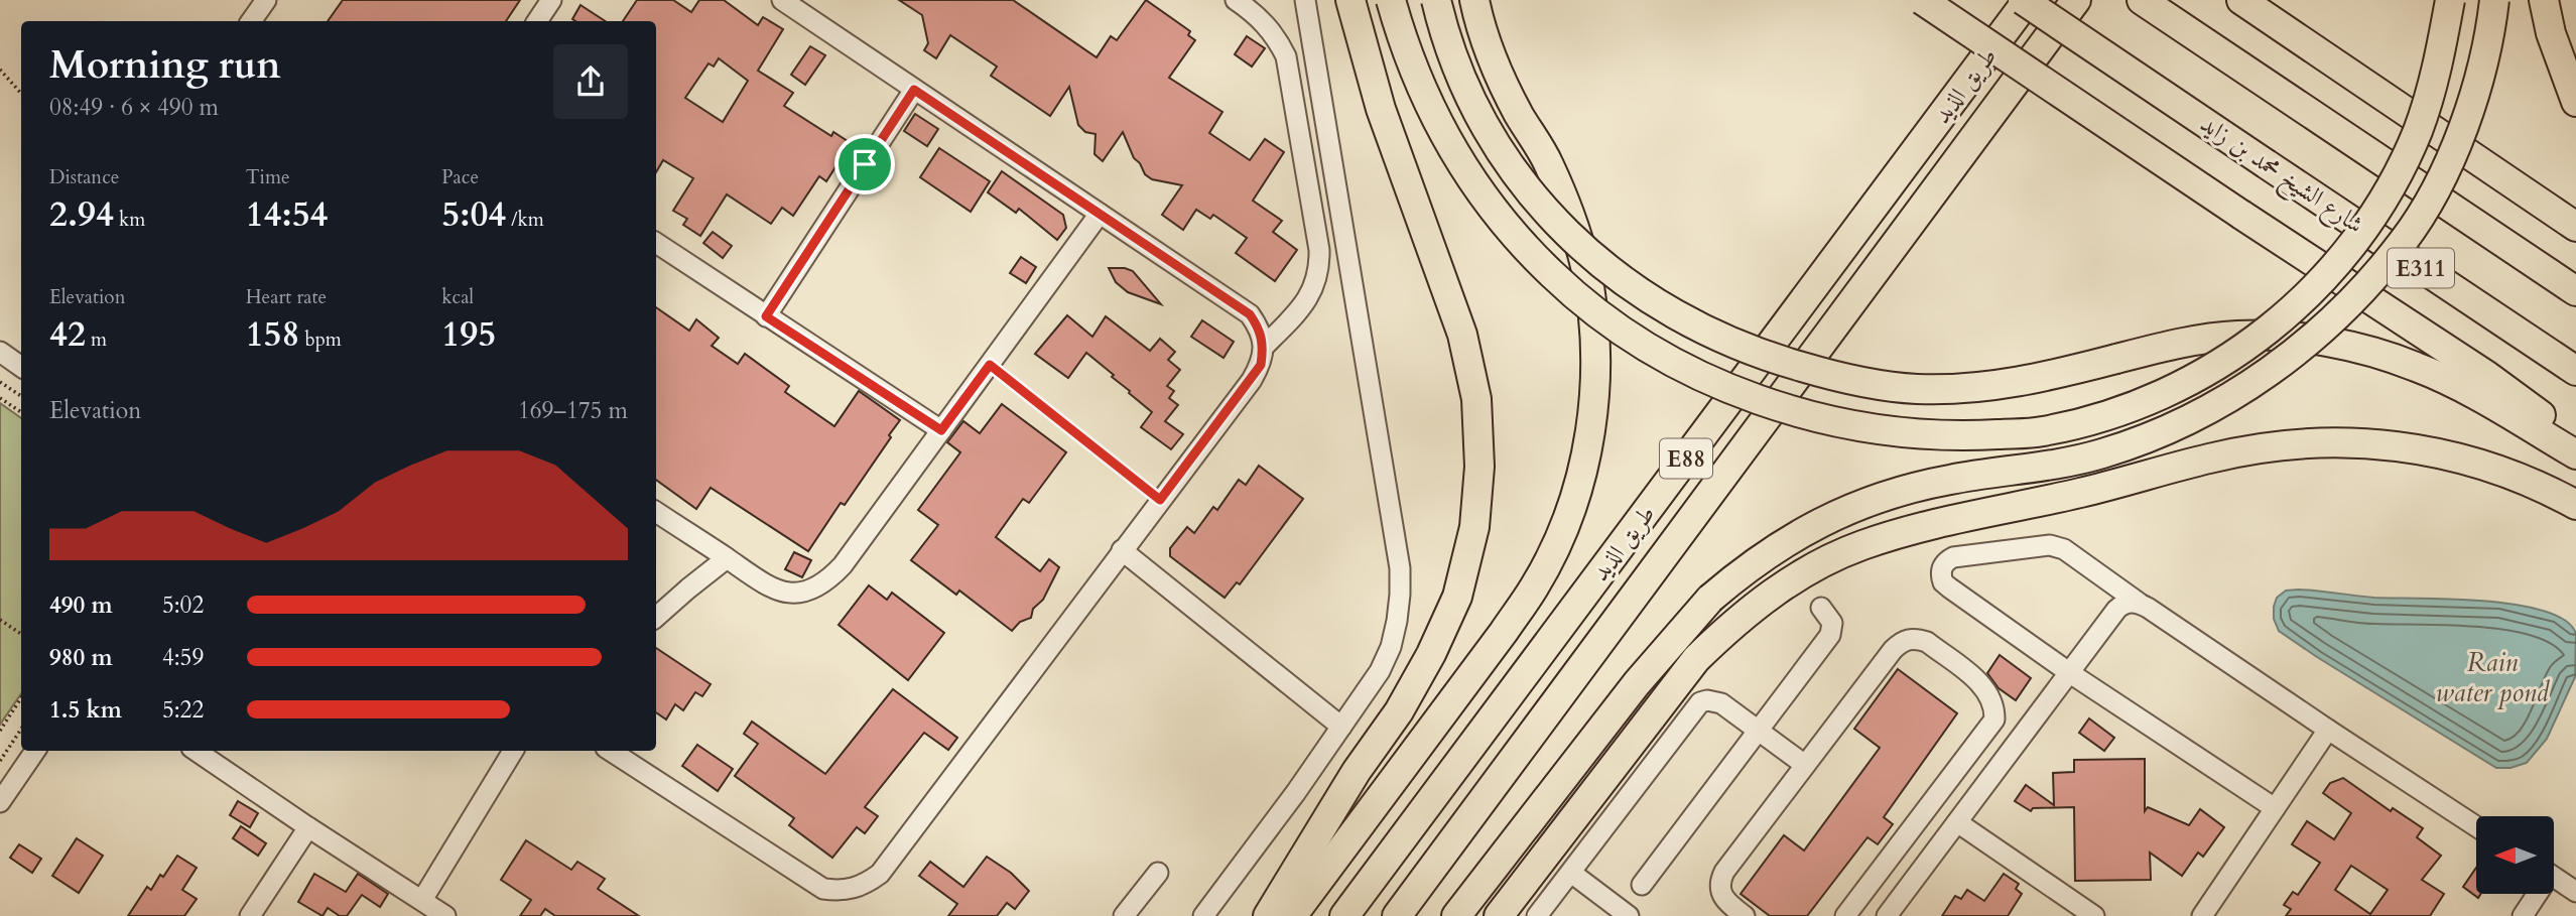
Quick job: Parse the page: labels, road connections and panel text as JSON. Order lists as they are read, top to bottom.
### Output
{
  "streets": {
    "highway": [
      "طريق الذيد",
      "شارع الشيخ محمد بن زايد",
      "E311",
      "E88"
    ]
  },
  "crossings": [
    ["طريق الذيد", "شارع الشيخ محمد بن زايد"]
  ],
  "water": ["Rain water pond"],
  "north": "left",
  "page": {
    "heading": ["Morning run", "08:49 · 6 × 490 m"],
    "stats": [
      ["Distance", "2.94 km"],
      ["Time", "14:54"],
      ["Pace", "5:04 /km"],
      ["Elevation", "42 m"],
      ["Heart rate", "158 bpm"],
      ["kcal", "195"]
    ],
    "chart": ["Elevation", "169–175 m"],
    "list": [
      {
        "name": "490 m",
        "note": "5:02"
      },
      {
        "name": "980 m",
        "note": "4:59"
      },
      {
        "name": "1.5 km",
        "note": "5:22"
      }
    ]
  }
}
